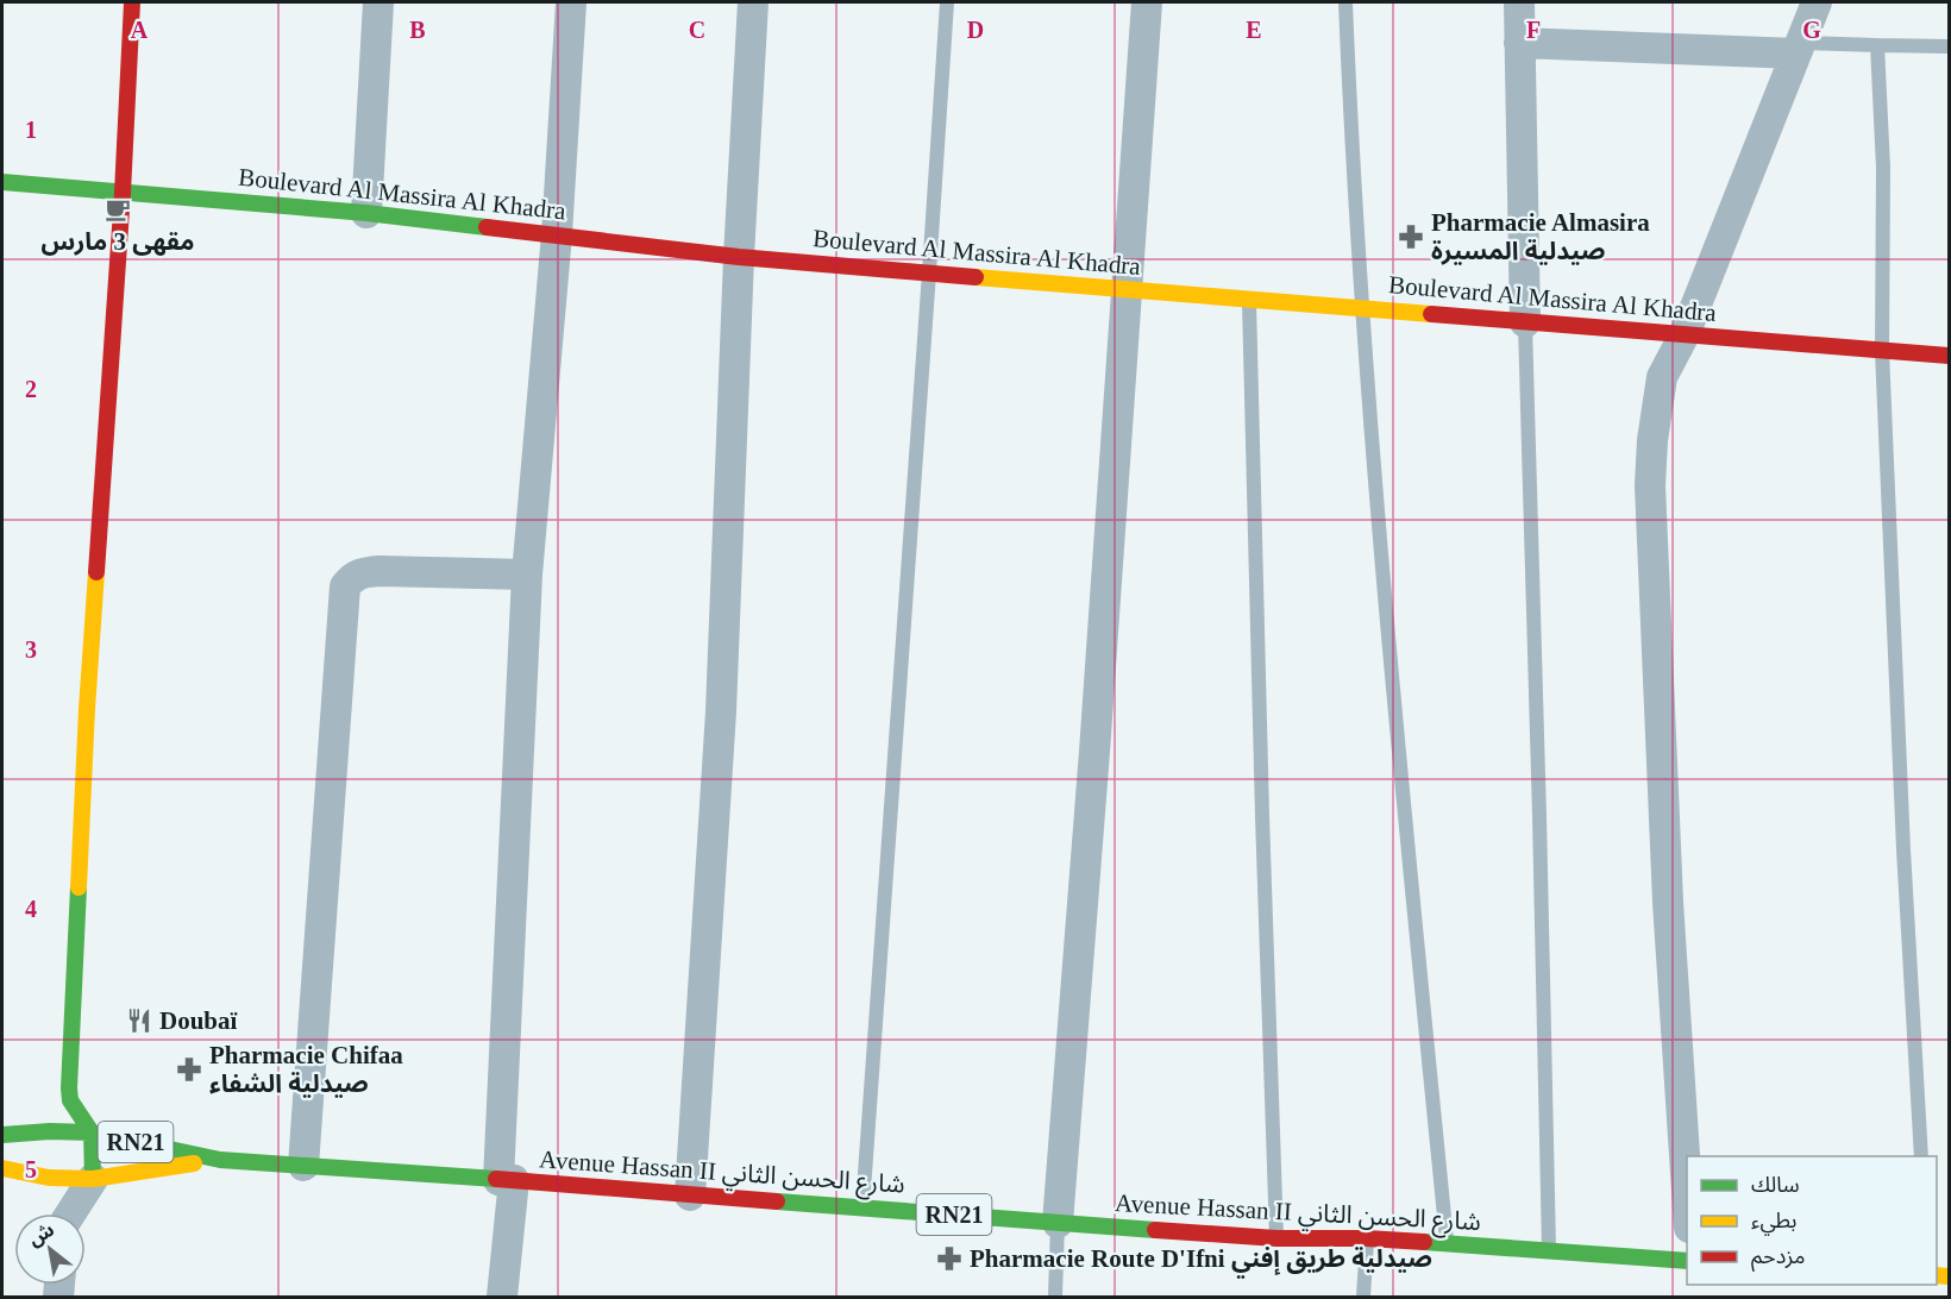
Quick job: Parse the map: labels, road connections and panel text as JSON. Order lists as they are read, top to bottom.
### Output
{
  "streets": {
    "street": ["Boulevard Al Massira Al Khadra", "RN21", "Avenue Hassan II شارع الحسن الثاني"]
  },
  "places": {
    "cafe": ["مقهى 3 مارس"],
    "pharmacy": ["Pharmacie Almasira صيدلية المسيرة", "Pharmacie Chifaa صيدلية الشفاء", "Pharmacie Route D'Ifni صيدلية طريق إفني"],
    "restaurant": ["Doubaï"]
  },
  "legend": ["سالك", "بطيء", "مزدحم"],
  "north": "top left",
  "grid": {
    "columns": [
      "A",
      "B",
      "C",
      "D",
      "E",
      "F",
      "G"
    ],
    "rows": [
      "1",
      "2",
      "3",
      "4",
      "5"
    ]
  }
}
